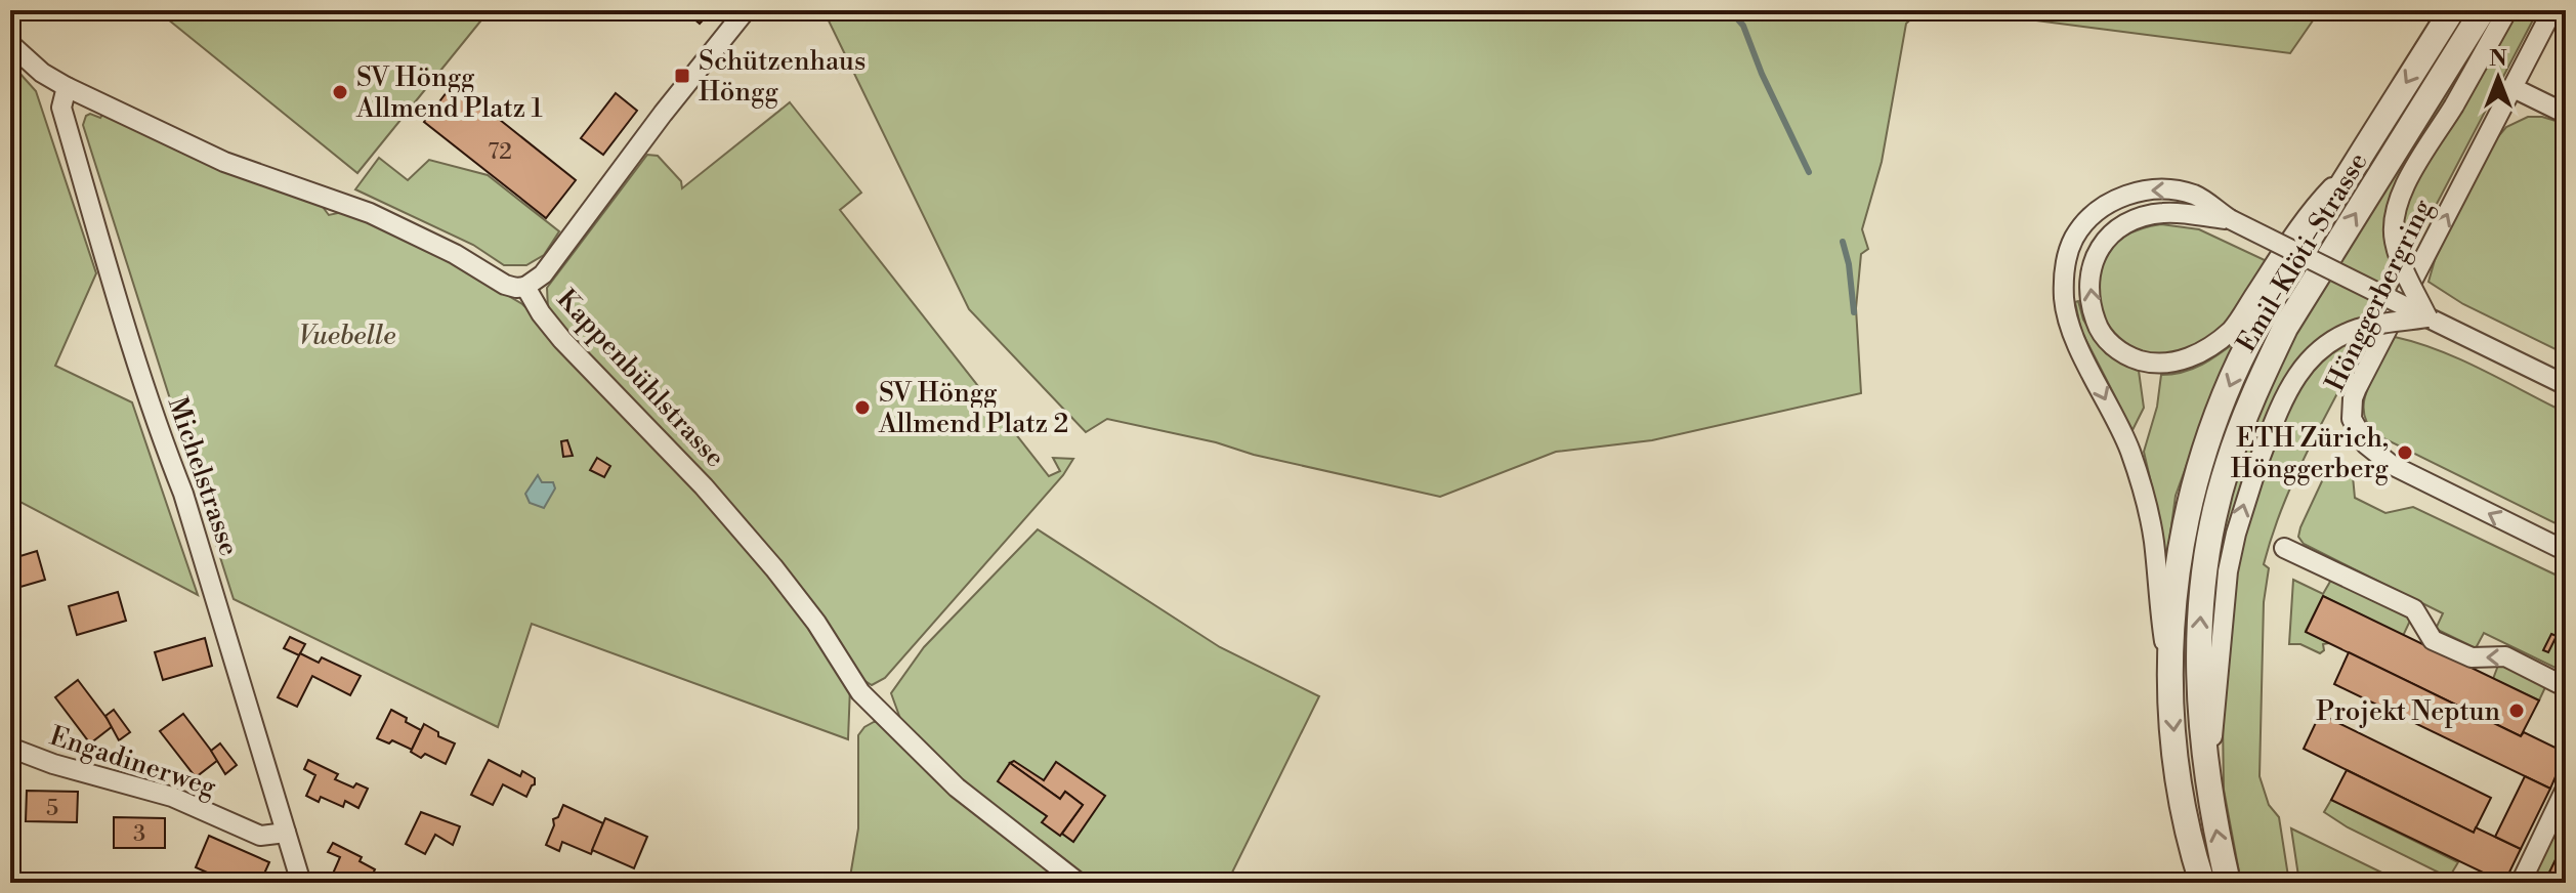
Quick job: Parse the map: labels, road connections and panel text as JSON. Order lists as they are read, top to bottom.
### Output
{
  "streets": {
    "street": [
      "Emil-Klöti-Strasse",
      "Hönggerbergring",
      "Kappenbühlstrasse",
      "Michelstrasse",
      "Engadinerweg"
    ]
  },
  "crossings": [
    ["Kappenbühlstrasse", "Michelstrasse"],
    ["Michelstrasse", "Engadinerweg"]
  ],
  "parks": ["Vuebelle"],
  "places": {
    "transit": ["Schützenhaus Höngg"],
    "other": [
      "SV Höngg Allmend Platz 1",
      "SV Höngg Allmend Platz 2",
      "ETH Zürich, Hönggerberg",
      "Projekt Neptun"
    ]
  },
  "house_numbers": ["72", "5", "3"],
  "north": "top"
}
